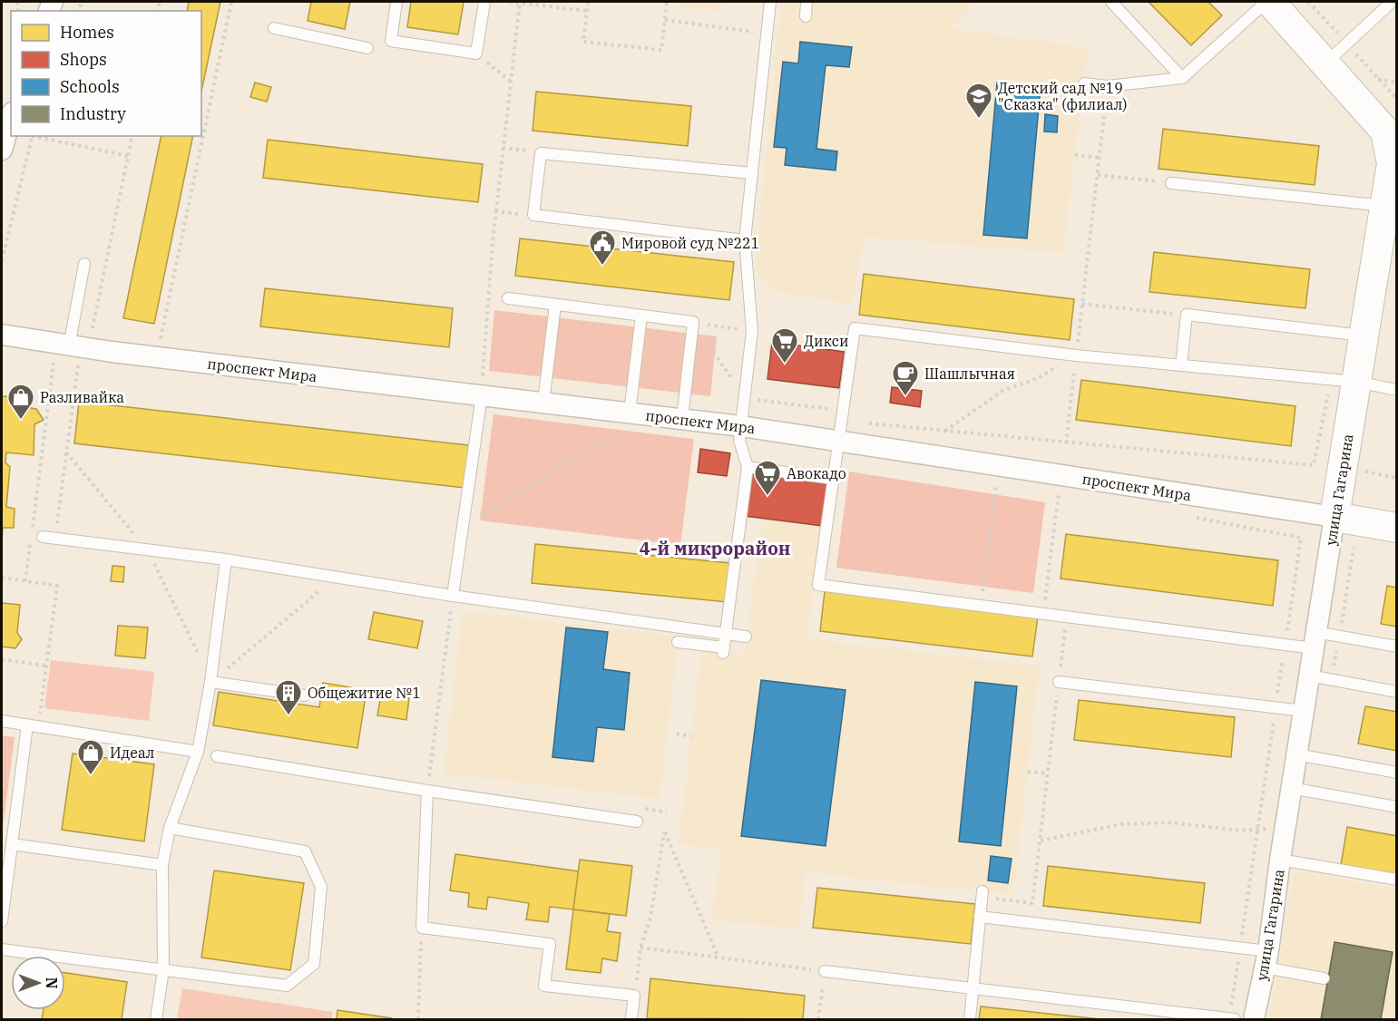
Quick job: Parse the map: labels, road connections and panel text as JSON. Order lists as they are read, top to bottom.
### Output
{
  "streets": {
    "street": ["проспект Мира", "улица Гагарина"]
  },
  "crossings": [
    ["проспект Мира", "улица Гагарина"]
  ],
  "districts": ["4-й микрорайон"],
  "places": {
    "school or university": ["Детский сад №19 \"Сказка\" (филиал)"],
    "public building": ["Мировой суд №221"],
    "supermarket": ["Дикси", "Авокадо"],
    "cafe": ["Шашлычная"],
    "shop": ["Разливайка", "Идеал"],
    "building": ["Общежитие №1"]
  },
  "legend": [
    "Homes",
    "Shops",
    "Schools",
    "Industry"
  ],
  "north": "right"
}
